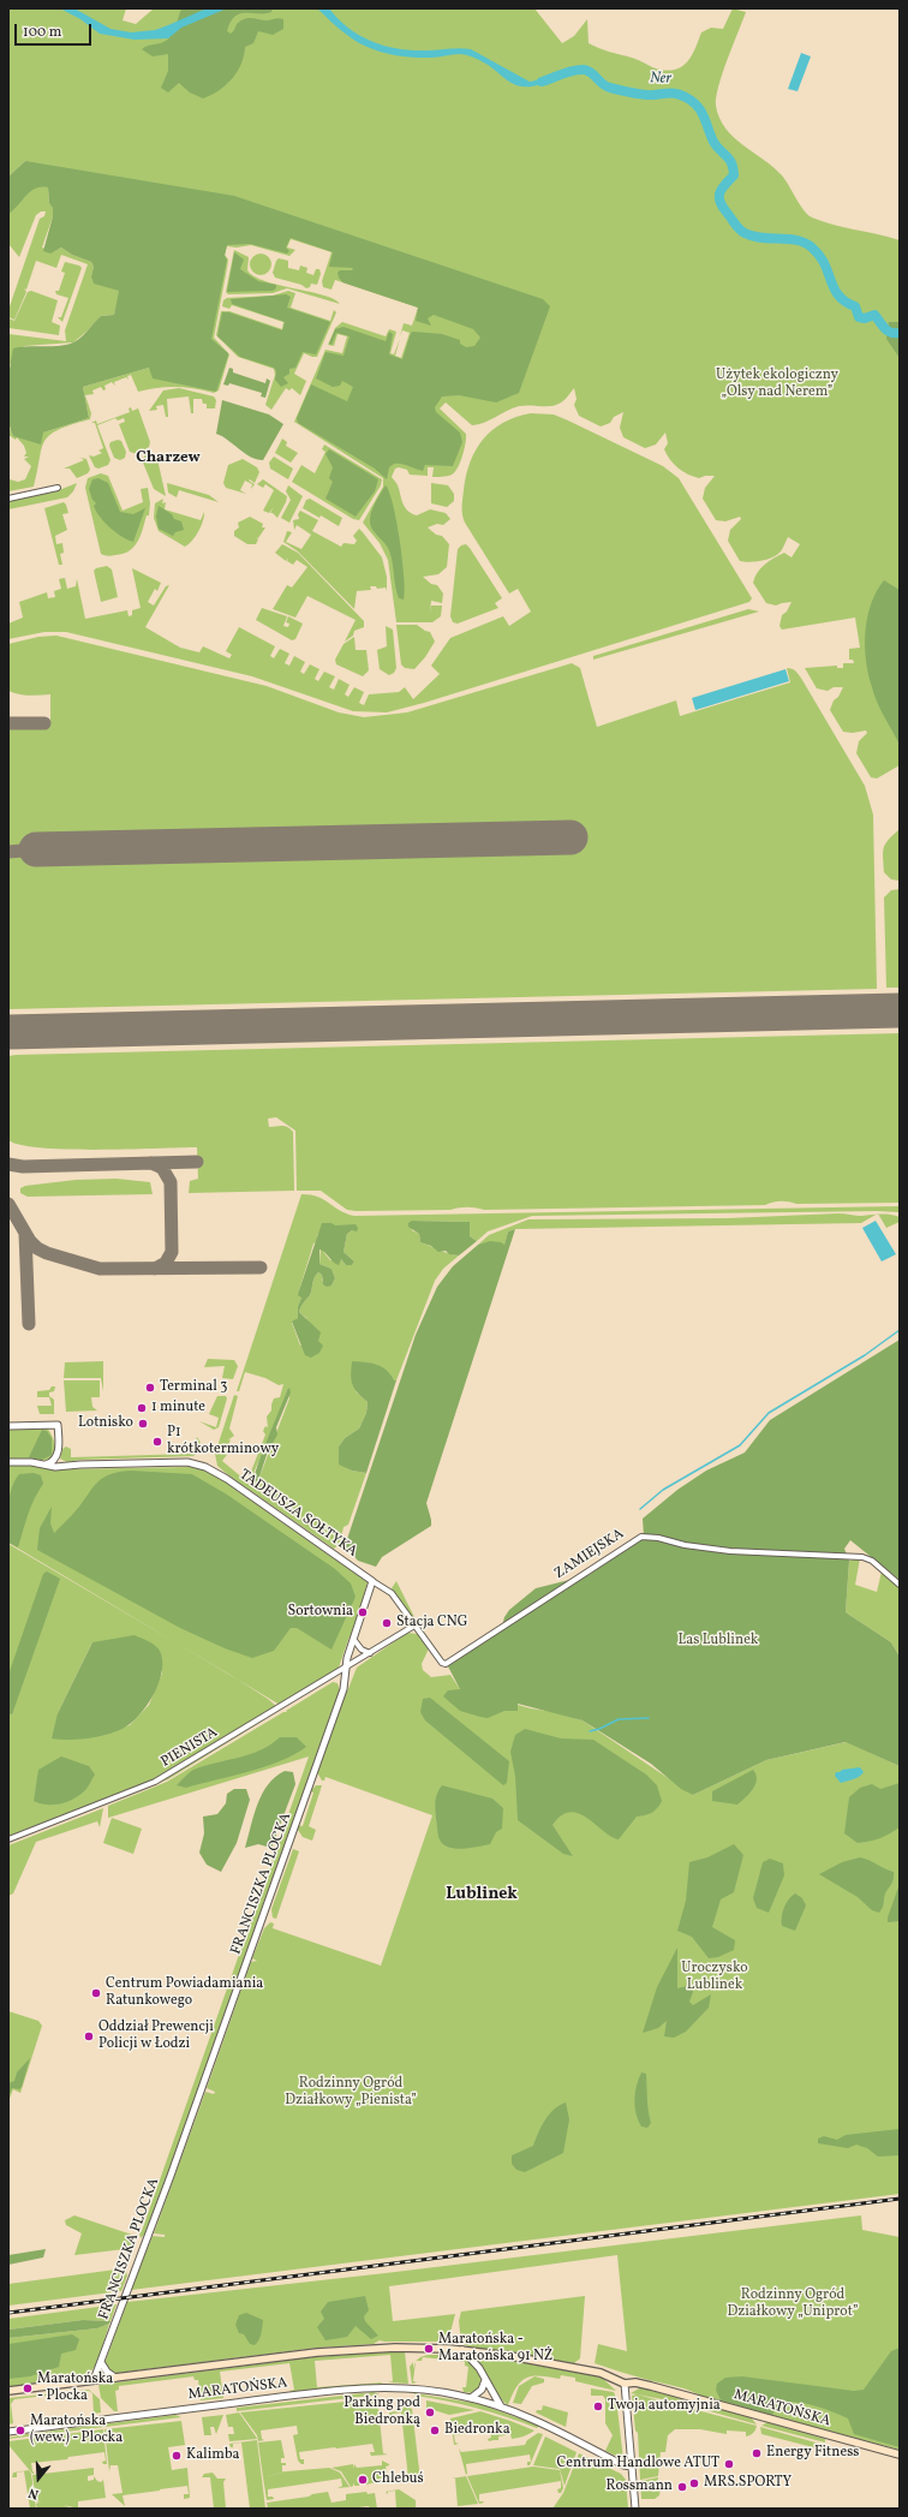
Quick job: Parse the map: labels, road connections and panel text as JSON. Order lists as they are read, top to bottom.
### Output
{
  "streets": {
    "main road": ["MARATOŃSKA"],
    "street": [
      "TADEUSZA SOŁTYKA",
      "ZAMIEJSKA",
      "PIENISTA",
      "FRANCISZKA PLOCKA"
    ]
  },
  "crossings": [
    ["TADEUSZA SOŁTYKA", "ZAMIEJSKA"],
    ["TADEUSZA SOŁTYKA", "FRANCISZKA PLOCKA"],
    ["ZAMIEJSKA", "PIENISTA"],
    ["ZAMIEJSKA", "FRANCISZKA PLOCKA"],
    ["PIENISTA", "FRANCISZKA PLOCKA"],
    ["FRANCISZKA PLOCKA", "MARATOŃSKA"]
  ],
  "districts": ["Charzew", "Lublinek"],
  "water": ["Ner"],
  "parks": [
    "Użytek ekologiczny „Olsy nad Nerem”",
    "Las Lublinek",
    "Uroczysko Lublinek",
    "Rodzinny Ogród Działkowy „Pienista”",
    "Rodzinny Ogród Działkowy „Uniprot”"
  ],
  "places": [
    "Terminal 3",
    "1 minute",
    "Lotnisko",
    "P1 krótkoterminowy",
    "Sortownia",
    "Stacja CNG",
    "Centrum Powiadamiania Ratunkowego",
    "Oddział Prewencji Policji w Łodzi",
    "Maratońska - Maratońska 91 NŻ",
    "Maratońska - Plocka",
    "Twoja automyjnia",
    "Parking pod Biedronką",
    "Maratońska (wew.) - Plocka",
    "Biedronka",
    "Energy Fitness",
    "Kalimba",
    "Centrum Handlowe ATUT",
    "Chlebuś",
    "MRS.SPORTY",
    "Rossmann"
  ],
  "scale_bar": "100 m",
  "north": "bottom"
}
